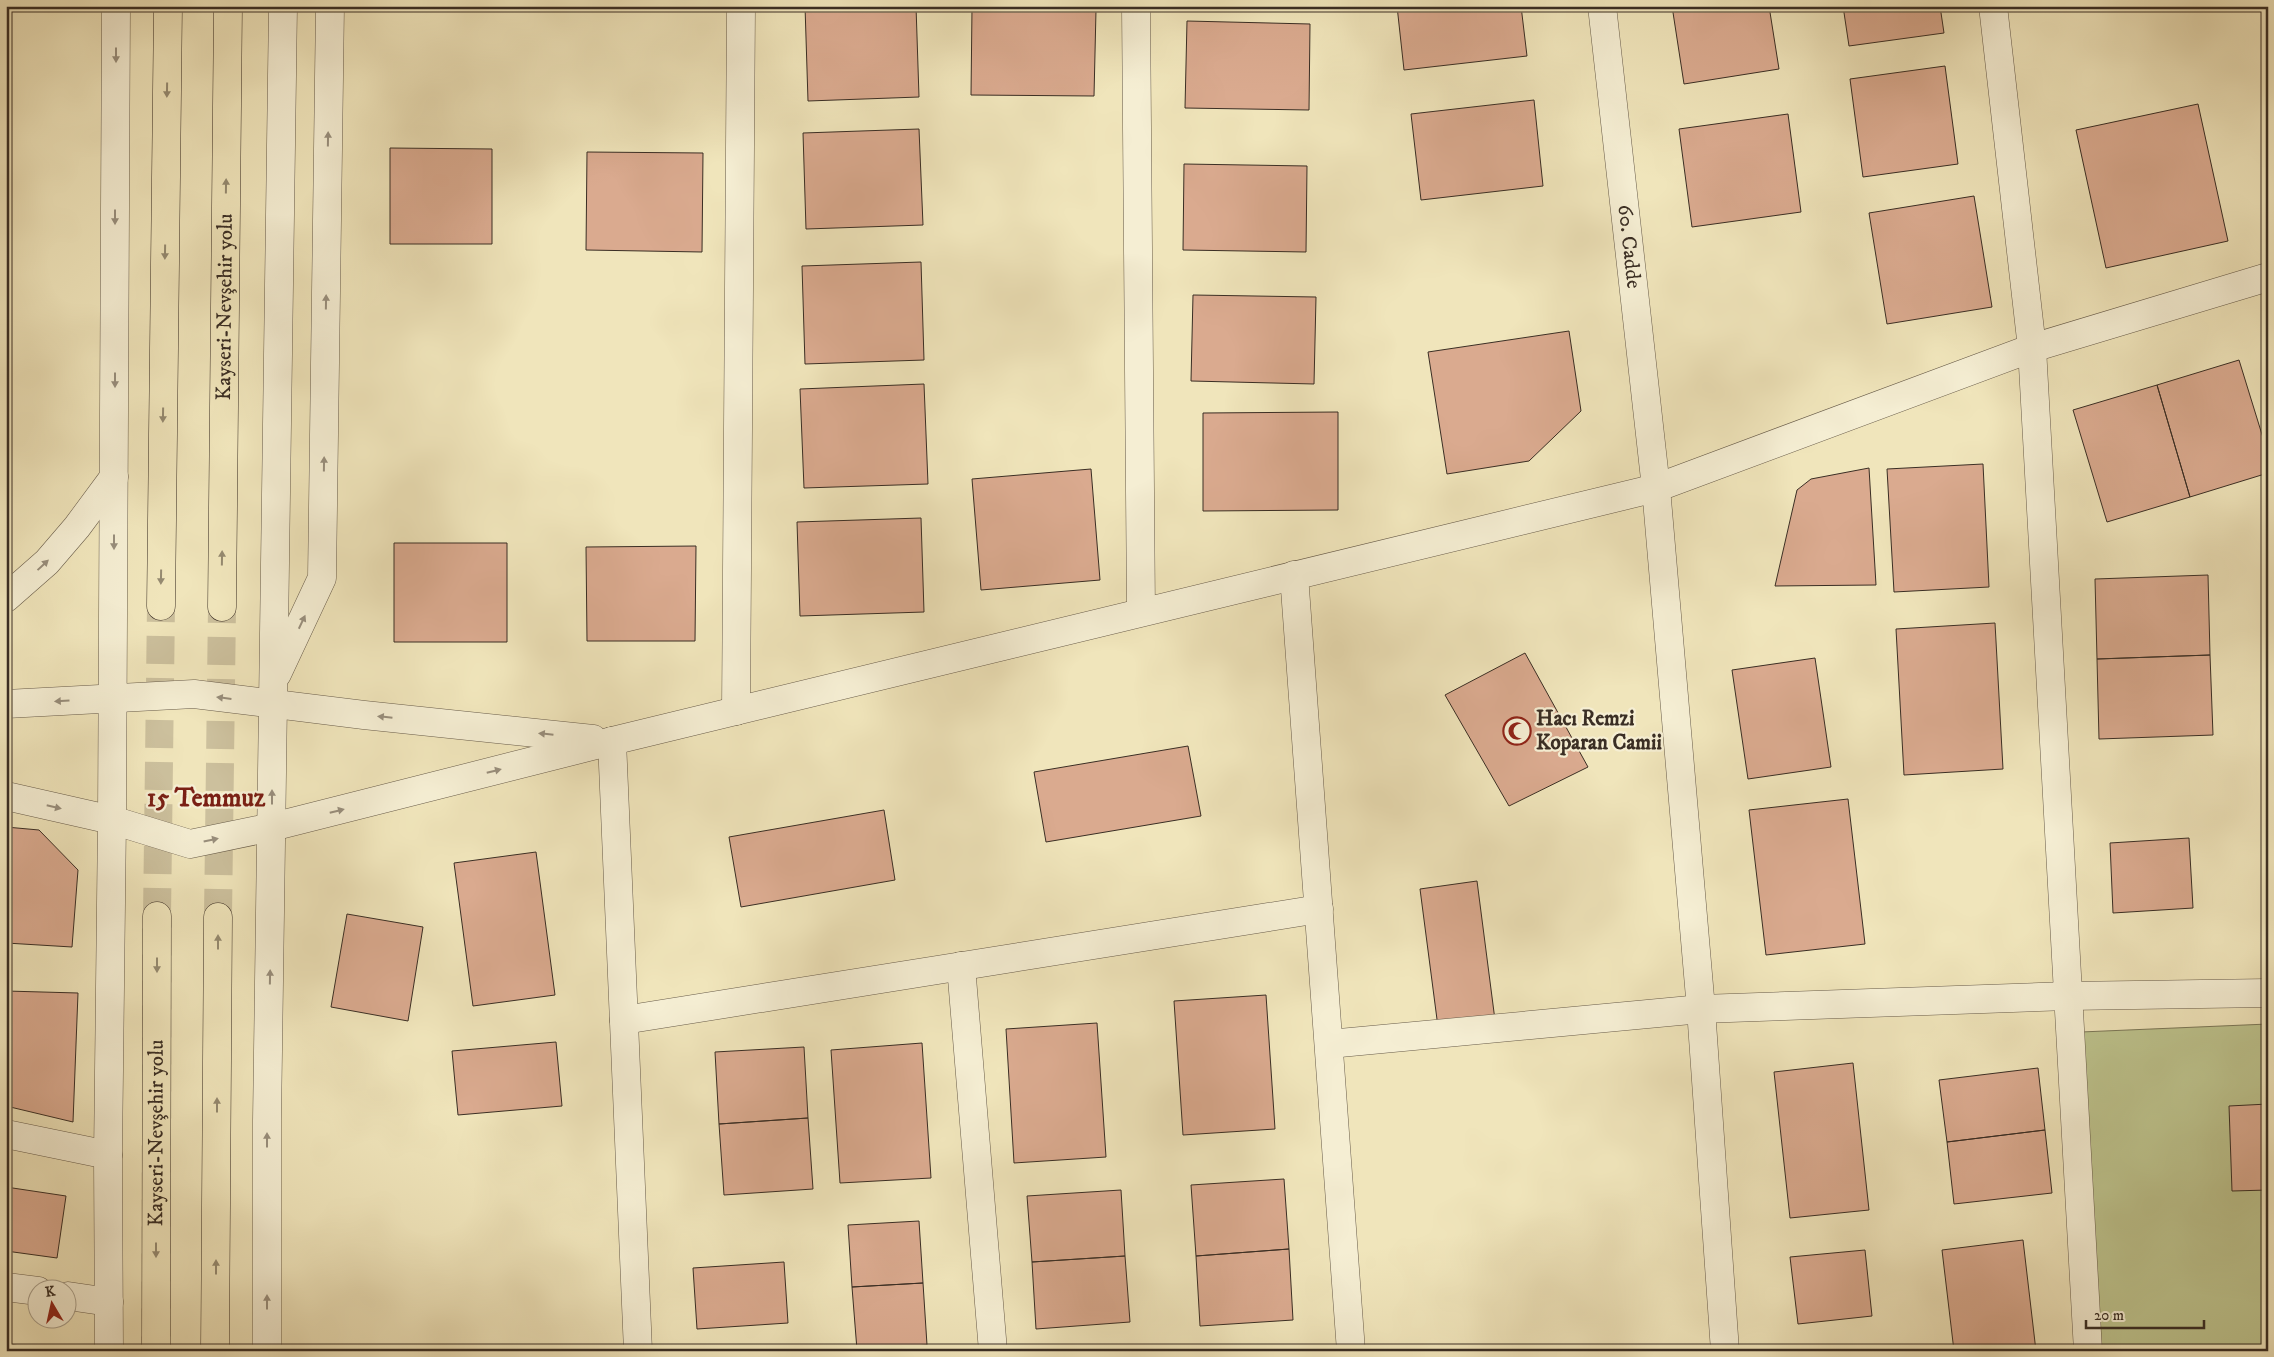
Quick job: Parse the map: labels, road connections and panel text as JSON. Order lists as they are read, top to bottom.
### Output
{
  "streets": {
    "highway": ["Kayseri-Nevşehir yolu"],
    "street": ["60. Cadde"]
  },
  "districts": ["15 Temmuz"],
  "places": {
    "mosque": ["Hacı Remzi Koparan Camii"]
  },
  "scale_bar": "20 m",
  "north": "top"
}
